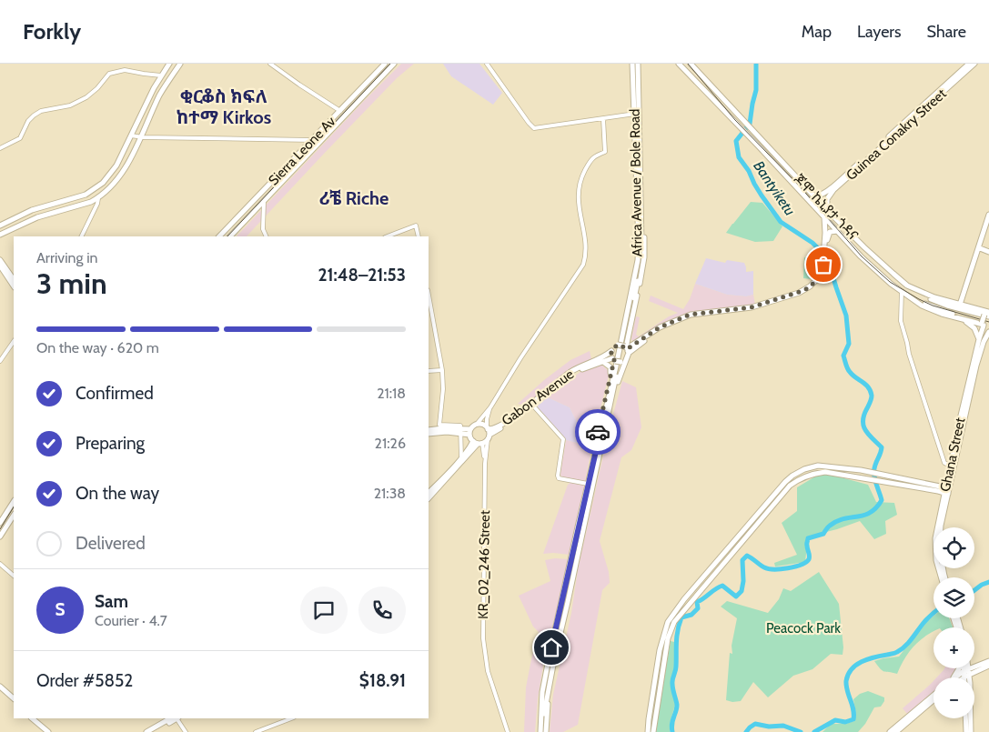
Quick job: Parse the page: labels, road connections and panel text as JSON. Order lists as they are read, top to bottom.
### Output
{
  "streets": {
    "main road": [
      "Guinea Conakry Street",
      "Sierra Leone Av",
      "Africa Avenue / Bole Road",
      "ጆሞ ኬኒያታ ጎዳና",
      "Gabon Avenue",
      "Ghana Street"
    ],
    "street": ["KR_02_246 Street"]
  },
  "crossings": [
    ["Guinea Conakry Street", "ጆሞ ኬኒያታ ጎዳና"],
    ["ጆሞ ኬኒያታ ጎዳና", "Ghana Street"],
    ["Gabon Avenue", "KR_02_246 Street"]
  ],
  "districts": ["ቂርቆስ ክፍለ ከተማ Kirkos", "ሪቼ Riche"],
  "water": ["Bantyiketu"],
  "parks": ["Peacock Park"],
  "page": {
    "header": "Forkly",
    "nav": ["Map", "Layers", "Share"],
    "heading": ["3 min", "Arriving in", "21:48–21:53"],
    "panel": [
      "Sam",
      "Courier · 4.7",
      "Order #5852",
      "$18.91"
    ],
    "bar": "On the way · 620 m",
    "list": [
      ["Confirmed", "21:18"],
      ["Preparing", "21:26"],
      ["On the way", "21:38"],
      "Delivered"
    ],
    "map_buttons": ["+", "−"],
    "round": "S"
  }
}
